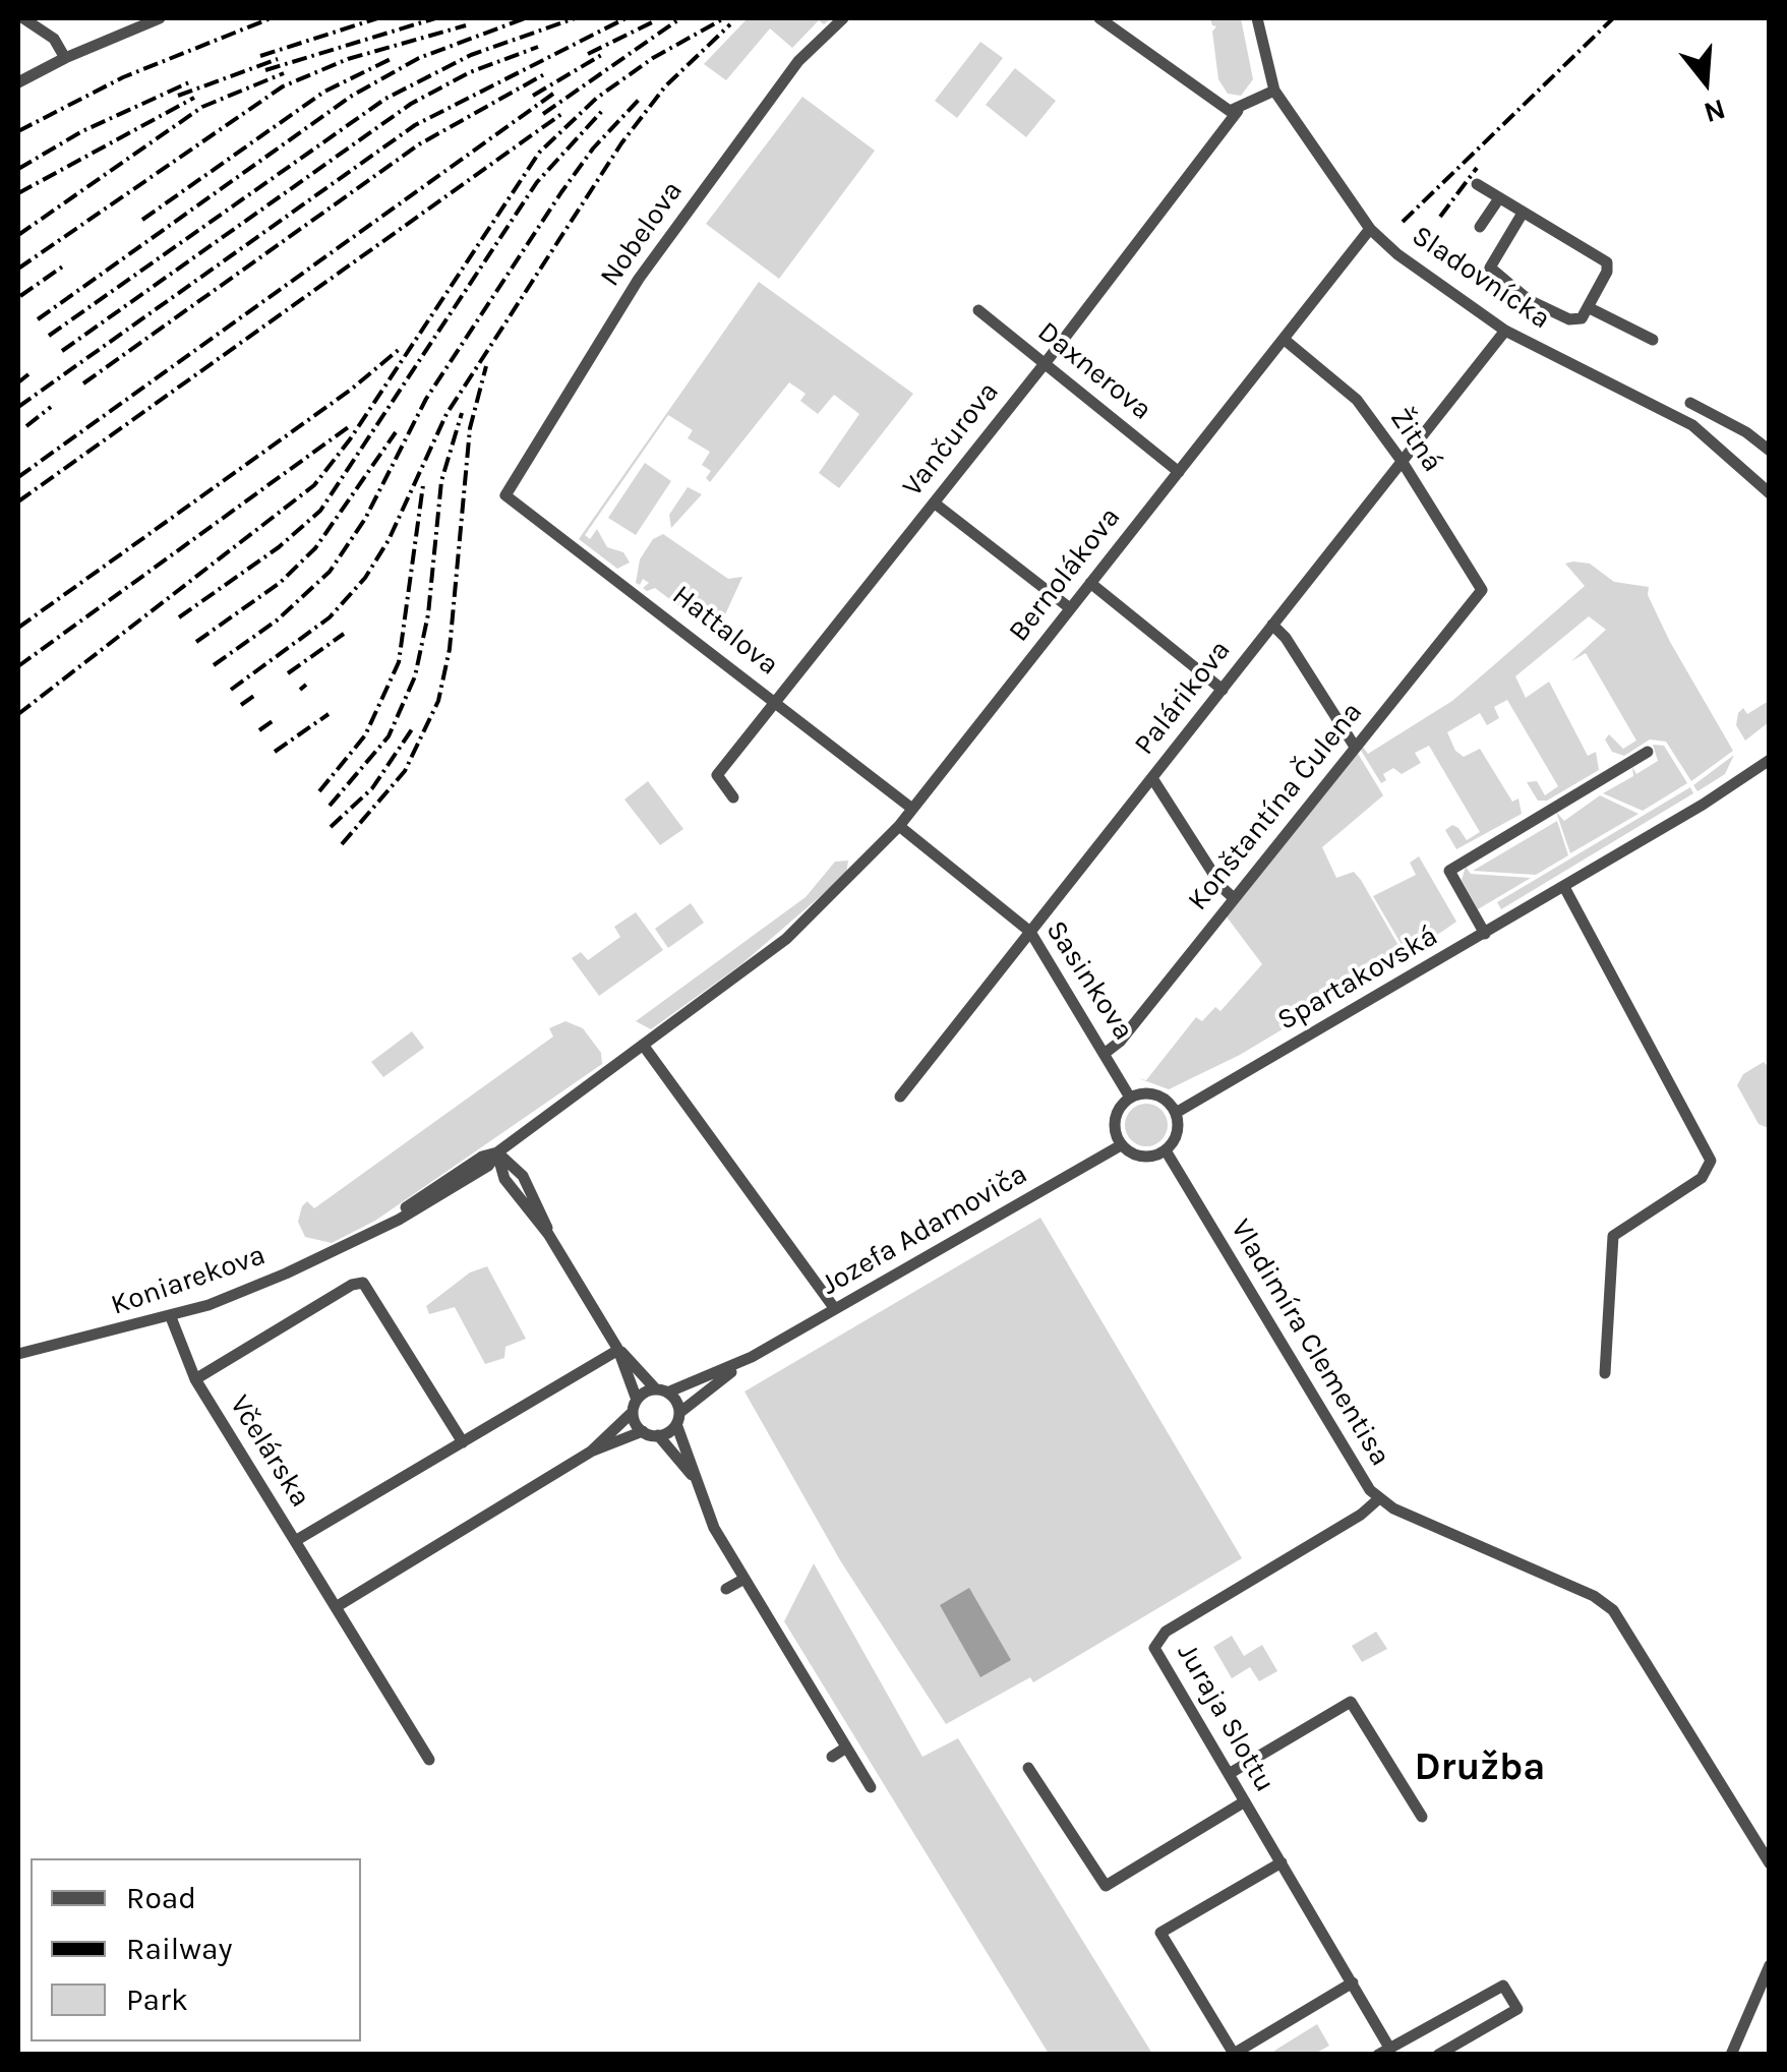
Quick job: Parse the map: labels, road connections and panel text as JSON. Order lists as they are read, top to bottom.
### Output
{
  "streets": {
    "street": [
      "Nobelova",
      "Sladovnícka",
      "Daxnerova",
      "Vančurova",
      "Žitná",
      "Bernolákova",
      "Hattalova",
      "Palárikova",
      "Konštantína Čulena",
      "Spartakovská",
      "Sasinkova",
      "Jozefa Adamoviča",
      "Koniarekova",
      "Vladimíra Clementisa",
      "Včelárska",
      "Juraja Slottu"
    ]
  },
  "crossings": [
    ["Nobelova", "Hattalova"],
    ["Sladovnícka", "Bernolákova"],
    ["Sladovnícka", "Palárikova"],
    ["Daxnerova", "Vančurova"],
    ["Daxnerova", "Bernolákova"],
    ["Vančurova", "Hattalova"],
    ["Žitná", "Bernolákova"],
    ["Žitná", "Palárikova"],
    ["Žitná", "Konštantína Čulena"],
    ["Bernolákova", "Hattalova"],
    ["Bernolákova", "Sasinkova"],
    ["Bernolákova", "Koniarekova"],
    ["Palárikova", "Sasinkova"],
    ["Konštantína Čulena", "Sasinkova"],
    ["Spartakovská", "Sasinkova"],
    ["Spartakovská", "Jozefa Adamoviča"],
    ["Spartakovská", "Vladimíra Clementisa"],
    ["Sasinkova", "Jozefa Adamoviča"],
    ["Sasinkova", "Vladimíra Clementisa"],
    ["Jozefa Adamoviča", "Vladimíra Clementisa"],
    ["Koniarekova", "Včelárska"],
    ["Vladimíra Clementisa", "Juraja Slottu"]
  ],
  "districts": ["Družba"],
  "legend": ["Road", "Railway", "Park"],
  "north": "bottom"
}
